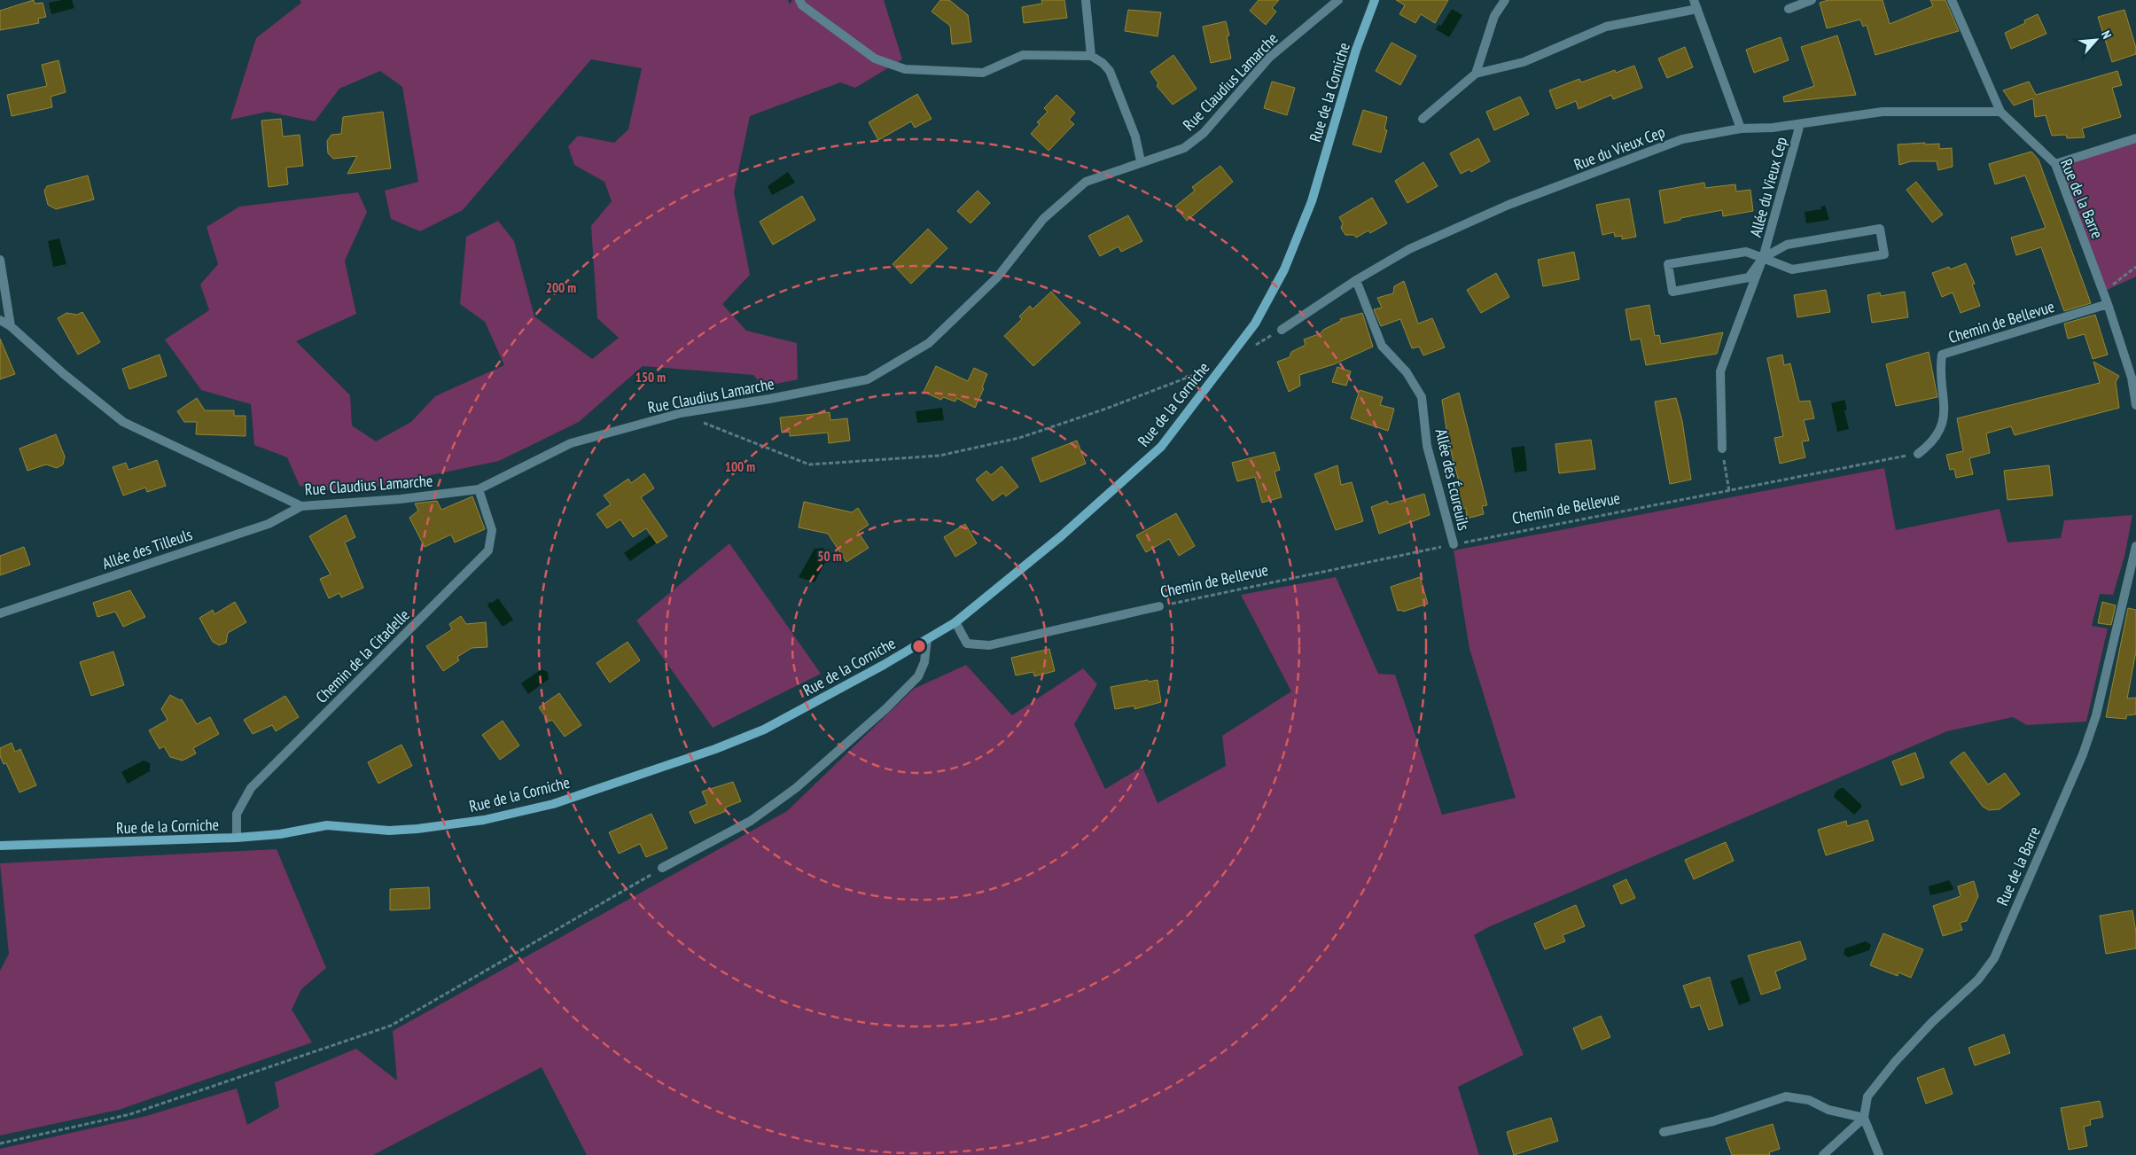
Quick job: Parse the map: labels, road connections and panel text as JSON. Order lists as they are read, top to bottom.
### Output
{
  "streets": {
    "main road": ["Rue de la Corniche"],
    "street": [
      "Rue Claudius Lamarche",
      "Rue du Vieux Cep",
      "Allée du Vieux Cep",
      "Rue de la Barre",
      "Chemin de Bellevue",
      "Allée des Écureuils",
      "Allée des Tilleuls",
      "Chemin de la Citadelle"
    ]
  },
  "crossings": [
    ["Rue Claudius Lamarche", "Allée des Tilleuls"],
    ["Rue Claudius Lamarche", "Chemin de la Citadelle"],
    ["Rue de la Corniche", "Chemin de Bellevue"],
    ["Rue de la Corniche", "Chemin de la Citadelle"],
    ["Rue du Vieux Cep", "Allée du Vieux Cep"],
    ["Rue du Vieux Cep", "Rue de la Barre"],
    ["Rue du Vieux Cep", "Allée des Écureuils"],
    ["Rue de la Barre", "Chemin de Bellevue"],
    ["Chemin de Bellevue", "Allée des Écureuils"]
  ],
  "north": "top right",
  "rings": [
    "200 m",
    "150 m",
    "100 m",
    "50 m"
  ]
}
